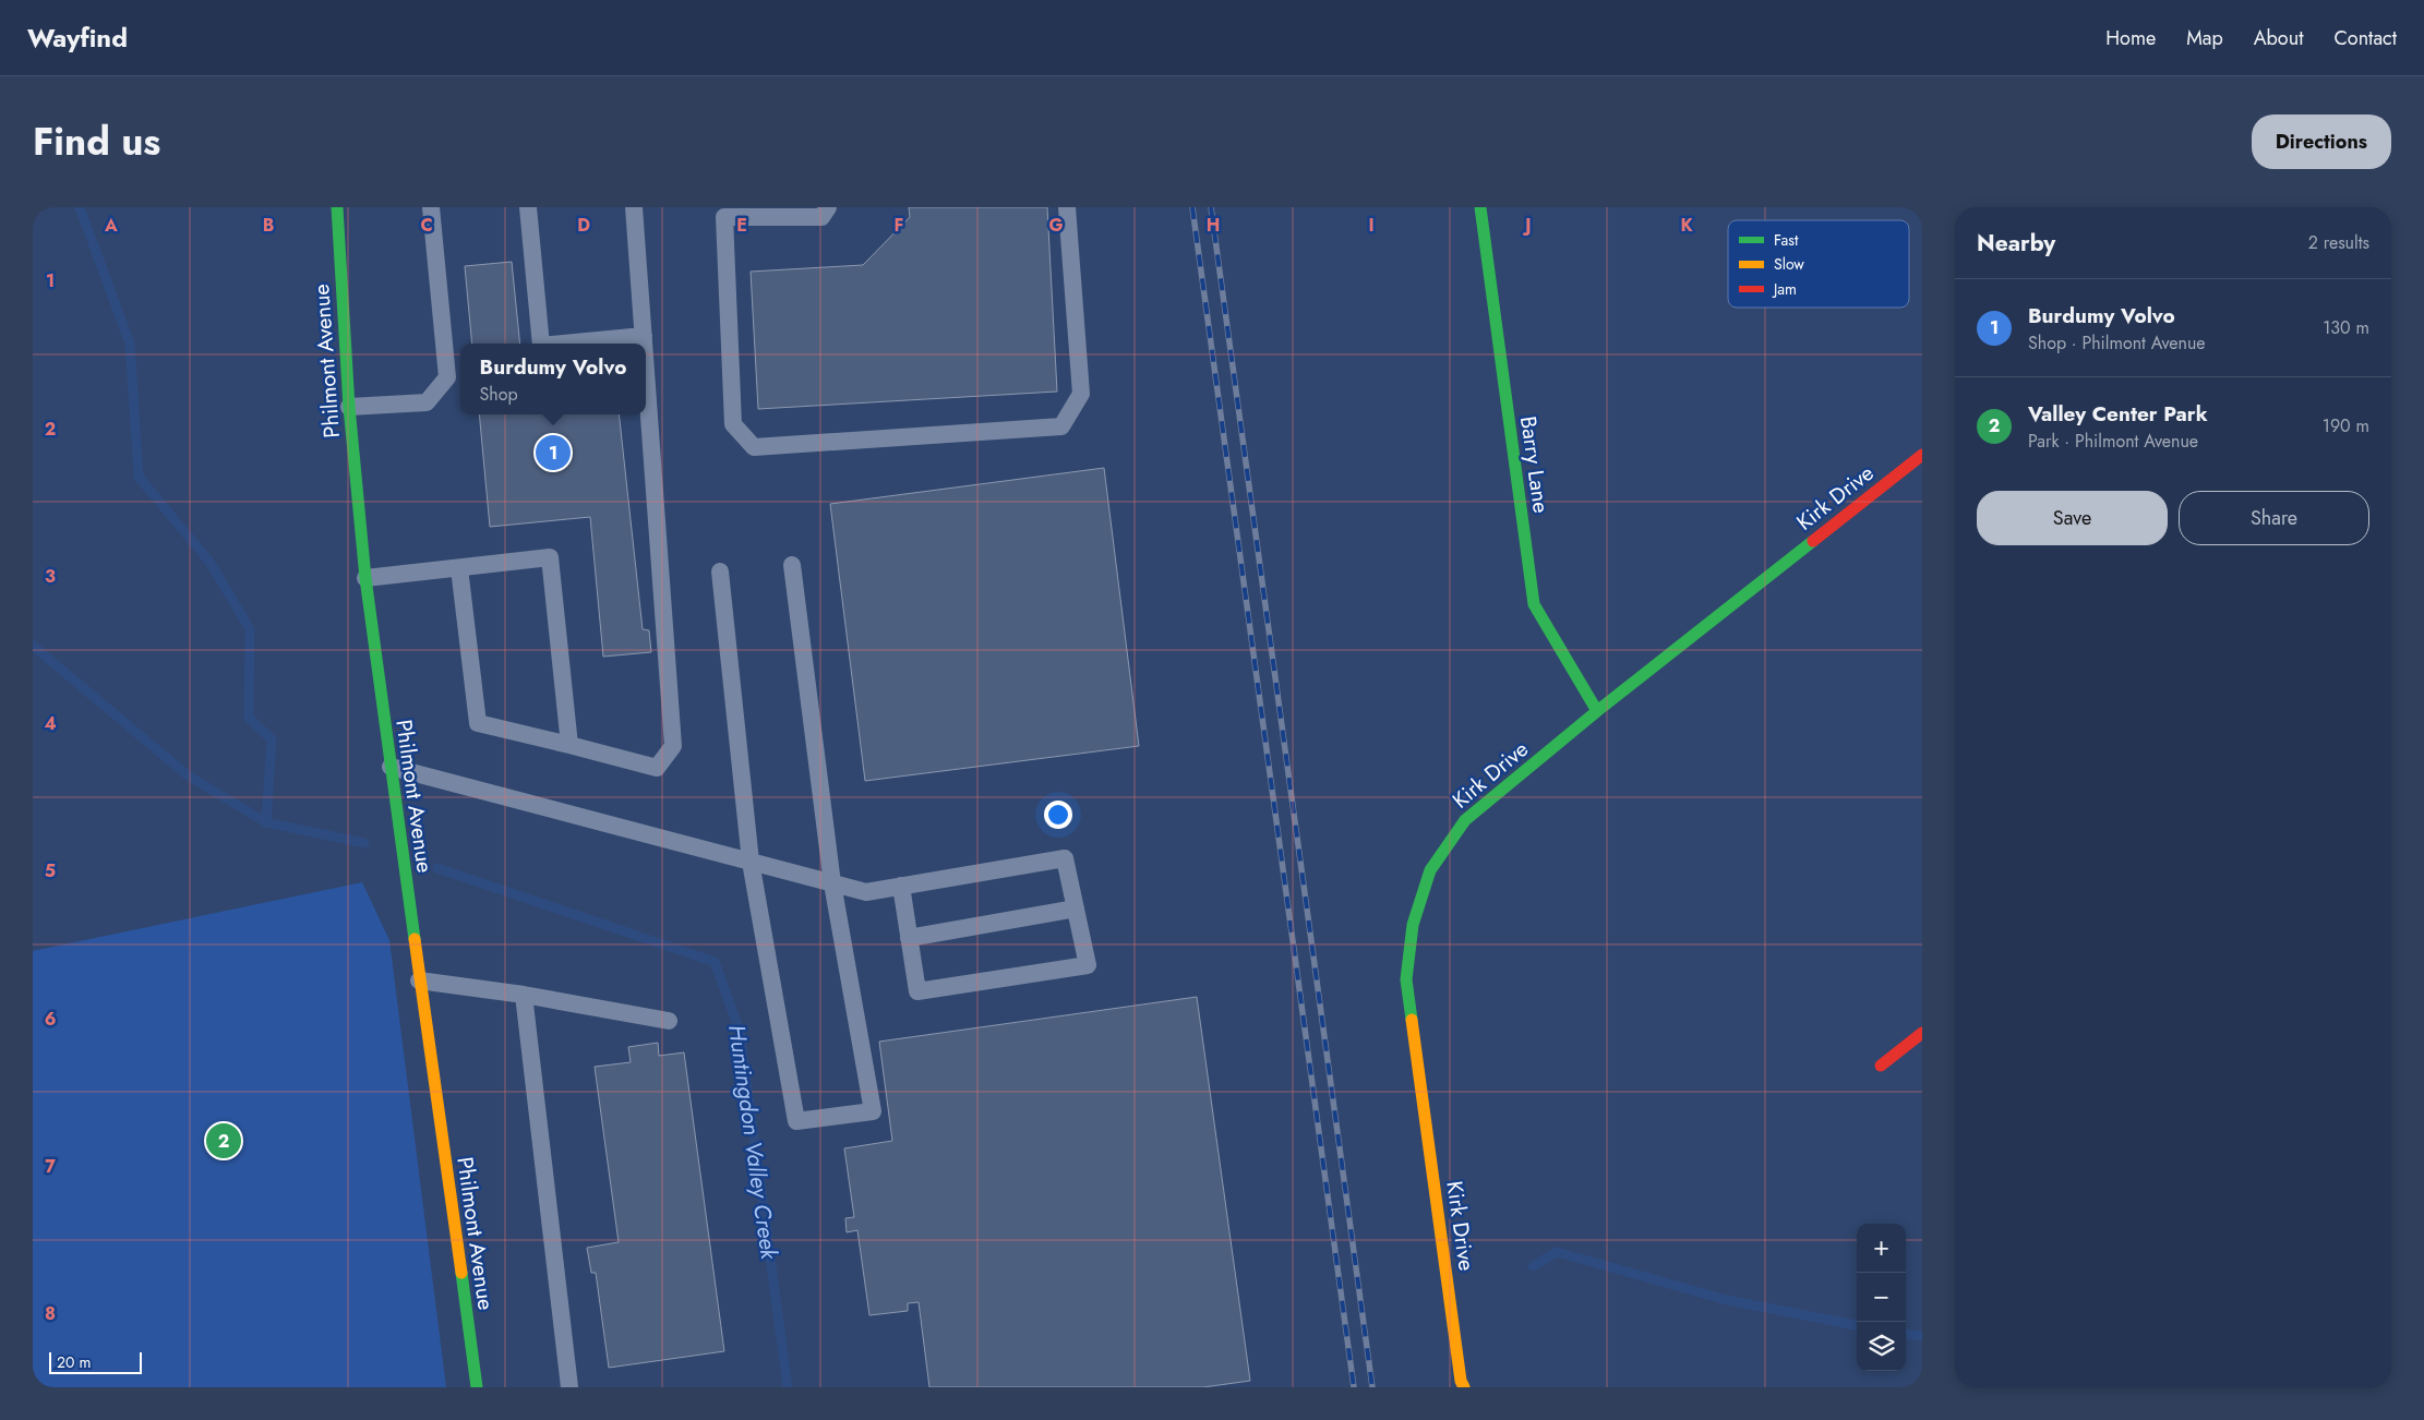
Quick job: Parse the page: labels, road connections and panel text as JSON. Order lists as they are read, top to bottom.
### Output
{
  "streets": {
    "street": ["Philmont Avenue", "Barry Lane", "Kirk Drive"]
  },
  "crossings": [
    ["Barry Lane", "Kirk Drive"]
  ],
  "water": ["Huntingdon Valley Creek"],
  "legend": ["Fast", "Slow", "Jam"],
  "scale_bar": "20 m",
  "page": {
    "header": "Wayfind",
    "nav": [
      "Home",
      "Map",
      "About",
      "Contact"
    ],
    "title": "Find us",
    "buttons": [
      "Directions",
      ["Save", "Share"]
    ],
    "heading": ["Nearby", "2 results"],
    "list": [
      {
        "mark": "1",
        "name": "Burdumy Volvo",
        "note": "Shop · Philmont Avenue",
        "value": "130 m"
      },
      {
        "mark": "2",
        "name": "Valley Center Park",
        "note": "Park · Philmont Avenue",
        "value": "190 m"
      }
    ],
    "popup": ["Burdumy Volvo", "Shop"],
    "pins": ["1", "2"],
    "map_buttons": ["+", "−"],
    "scale": "20 m"
  },
  "grid": {
    "columns": [
      "A",
      "B",
      "C",
      "D",
      "E",
      "F",
      "G",
      "H",
      "I",
      "J",
      "K"
    ],
    "rows": [
      "1",
      "2",
      "3",
      "4",
      "5",
      "6",
      "7",
      "8"
    ]
  }
}
